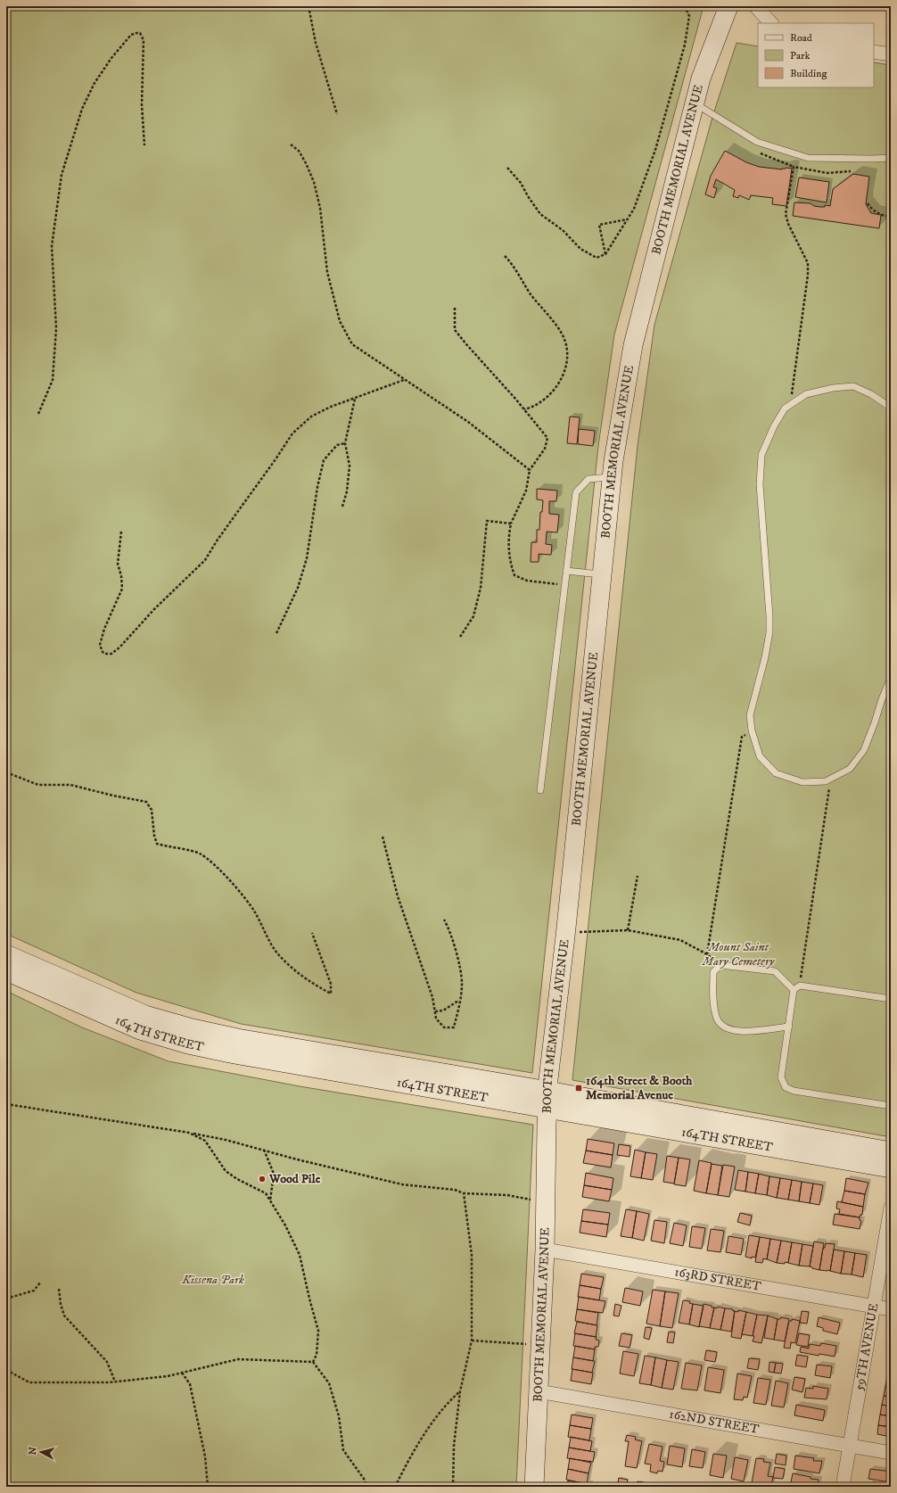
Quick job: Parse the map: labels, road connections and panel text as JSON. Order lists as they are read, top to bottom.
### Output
{
  "streets": {
    "street": [
      "BOOTH MEMORIAL AVENUE",
      "164TH STREET",
      "163RD STREET",
      "59TH AVENUE",
      "162ND STREET"
    ]
  },
  "crossings": [
    ["BOOTH MEMORIAL AVENUE", "164TH STREET"],
    ["BOOTH MEMORIAL AVENUE", "163RD STREET"],
    ["BOOTH MEMORIAL AVENUE", "162ND STREET"],
    ["163RD STREET", "59TH AVENUE"],
    ["59TH AVENUE", "162ND STREET"]
  ],
  "parks": ["Mount Saint Mary Cemetery", "Kissena Park"],
  "places": {
    "transit": ["164th Street & Booth Memorial Avenue"],
    "other": ["Wood Pile"]
  },
  "legend": ["Road", "Park", "Building"],
  "north": "left"
}
